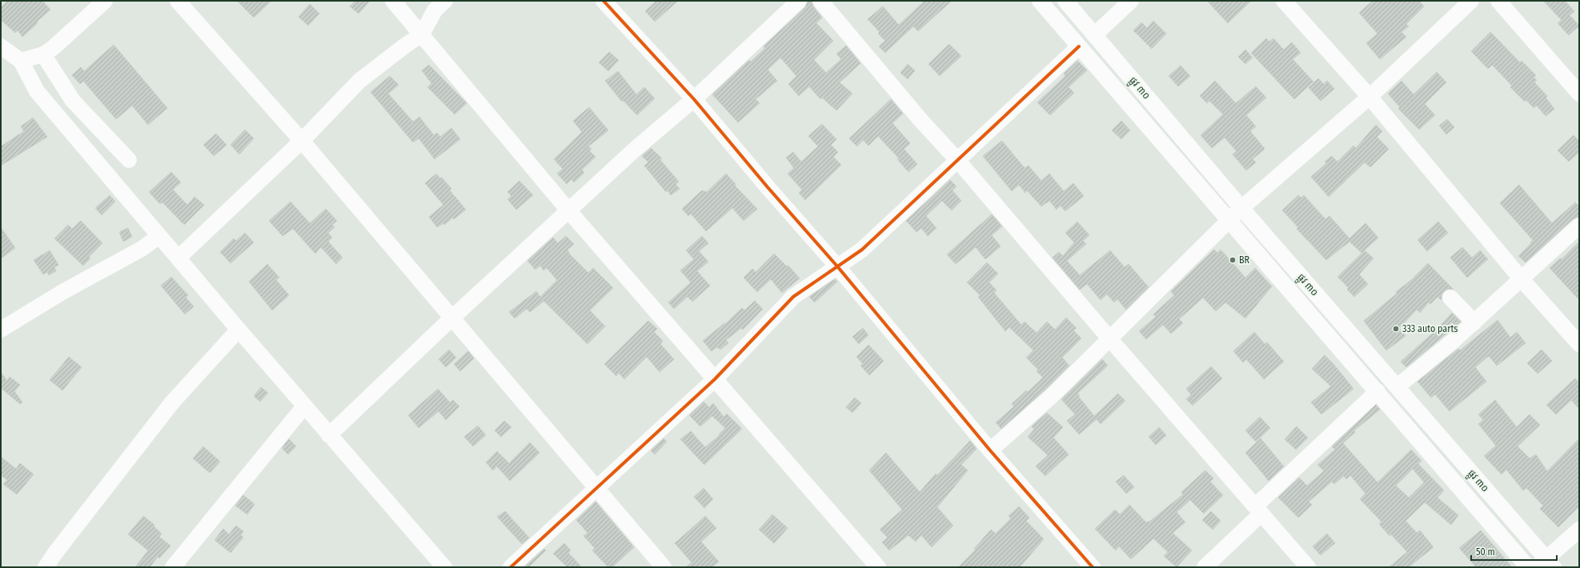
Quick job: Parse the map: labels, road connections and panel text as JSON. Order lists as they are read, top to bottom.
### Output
{
  "streets": {
    "street": ["ផ្លូវ ៣០"]
  },
  "places": ["BR", "333 auto parts"],
  "scale_bar": "50 m"
}
